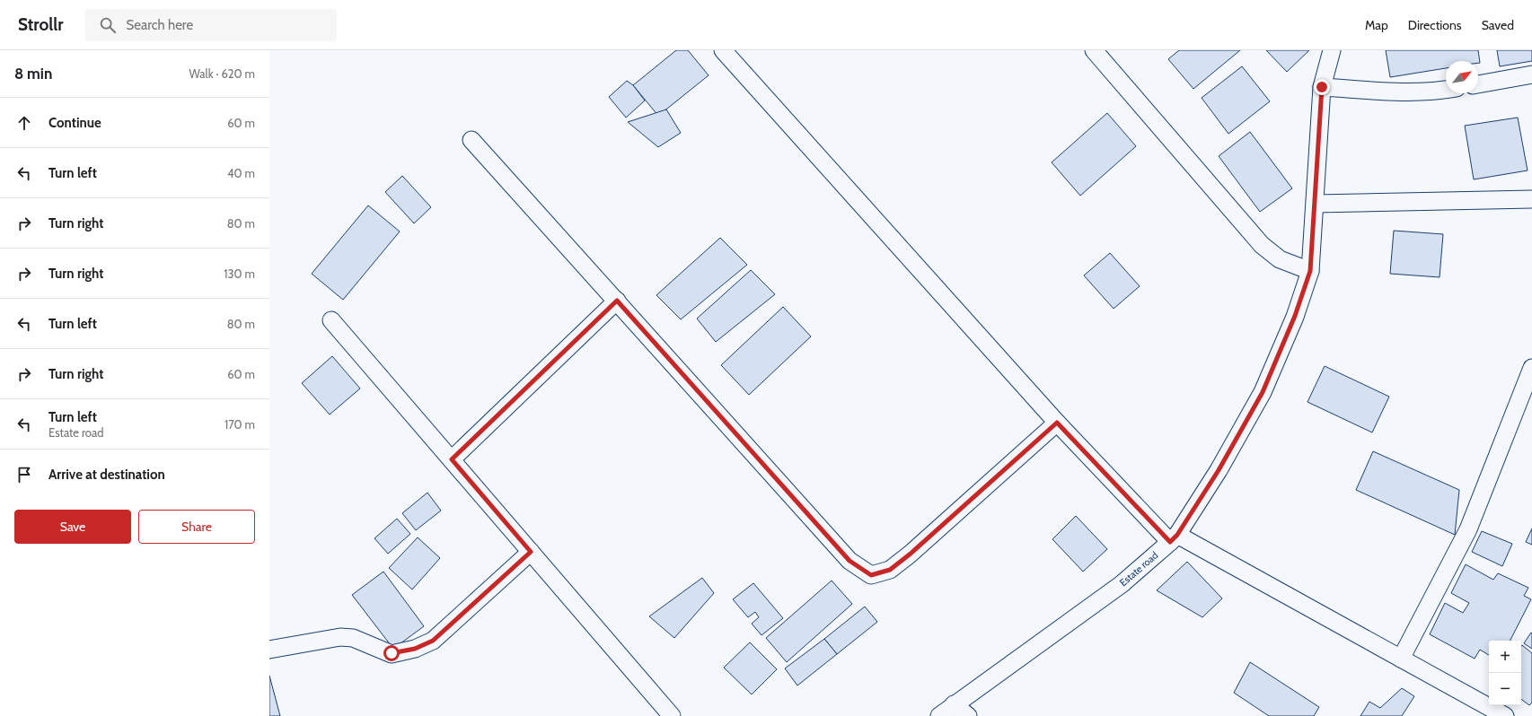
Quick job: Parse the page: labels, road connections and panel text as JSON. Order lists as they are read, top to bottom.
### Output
{
  "streets": {
    "street": ["Estate road"]
  },
  "north": "top right",
  "page": {
    "header": "Strollr",
    "search": "Search here",
    "nav": ["Map", "Directions", "Saved"],
    "heading": ["8 min", "Walk · 620 m"],
    "list": [
      ["Continue", "60 m"],
      ["Turn left", "40 m"],
      ["Turn right", "80 m"],
      ["Turn right", "130 m"],
      ["Turn left", "80 m"],
      ["Turn right", "60 m"],
      ["Turn left", "Estate road", "170 m"],
      "Arrive at destination"
    ],
    "buttons": ["Save", "Share"],
    "map_buttons": ["+", "−"]
  }
}
